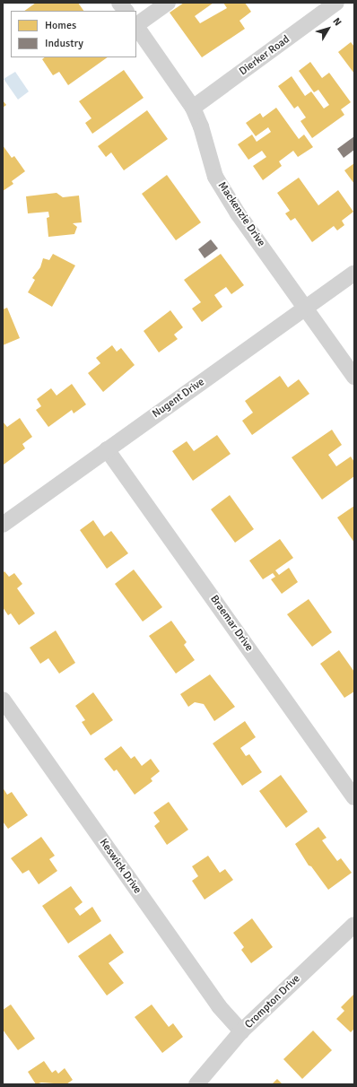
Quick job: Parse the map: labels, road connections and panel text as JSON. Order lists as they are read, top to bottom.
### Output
{
  "streets": {
    "street": [
      "Dierker Road",
      "Mackenzie Drive",
      "Nugent Drive",
      "Braemar Drive",
      "Keswick Drive",
      "Crompton Drive"
    ]
  },
  "crossings": [
    ["Dierker Road", "Mackenzie Drive"],
    ["Mackenzie Drive", "Nugent Drive"],
    ["Nugent Drive", "Braemar Drive"],
    ["Keswick Drive", "Crompton Drive"]
  ],
  "legend": ["Homes", "Industry"],
  "north": "top right"
}
